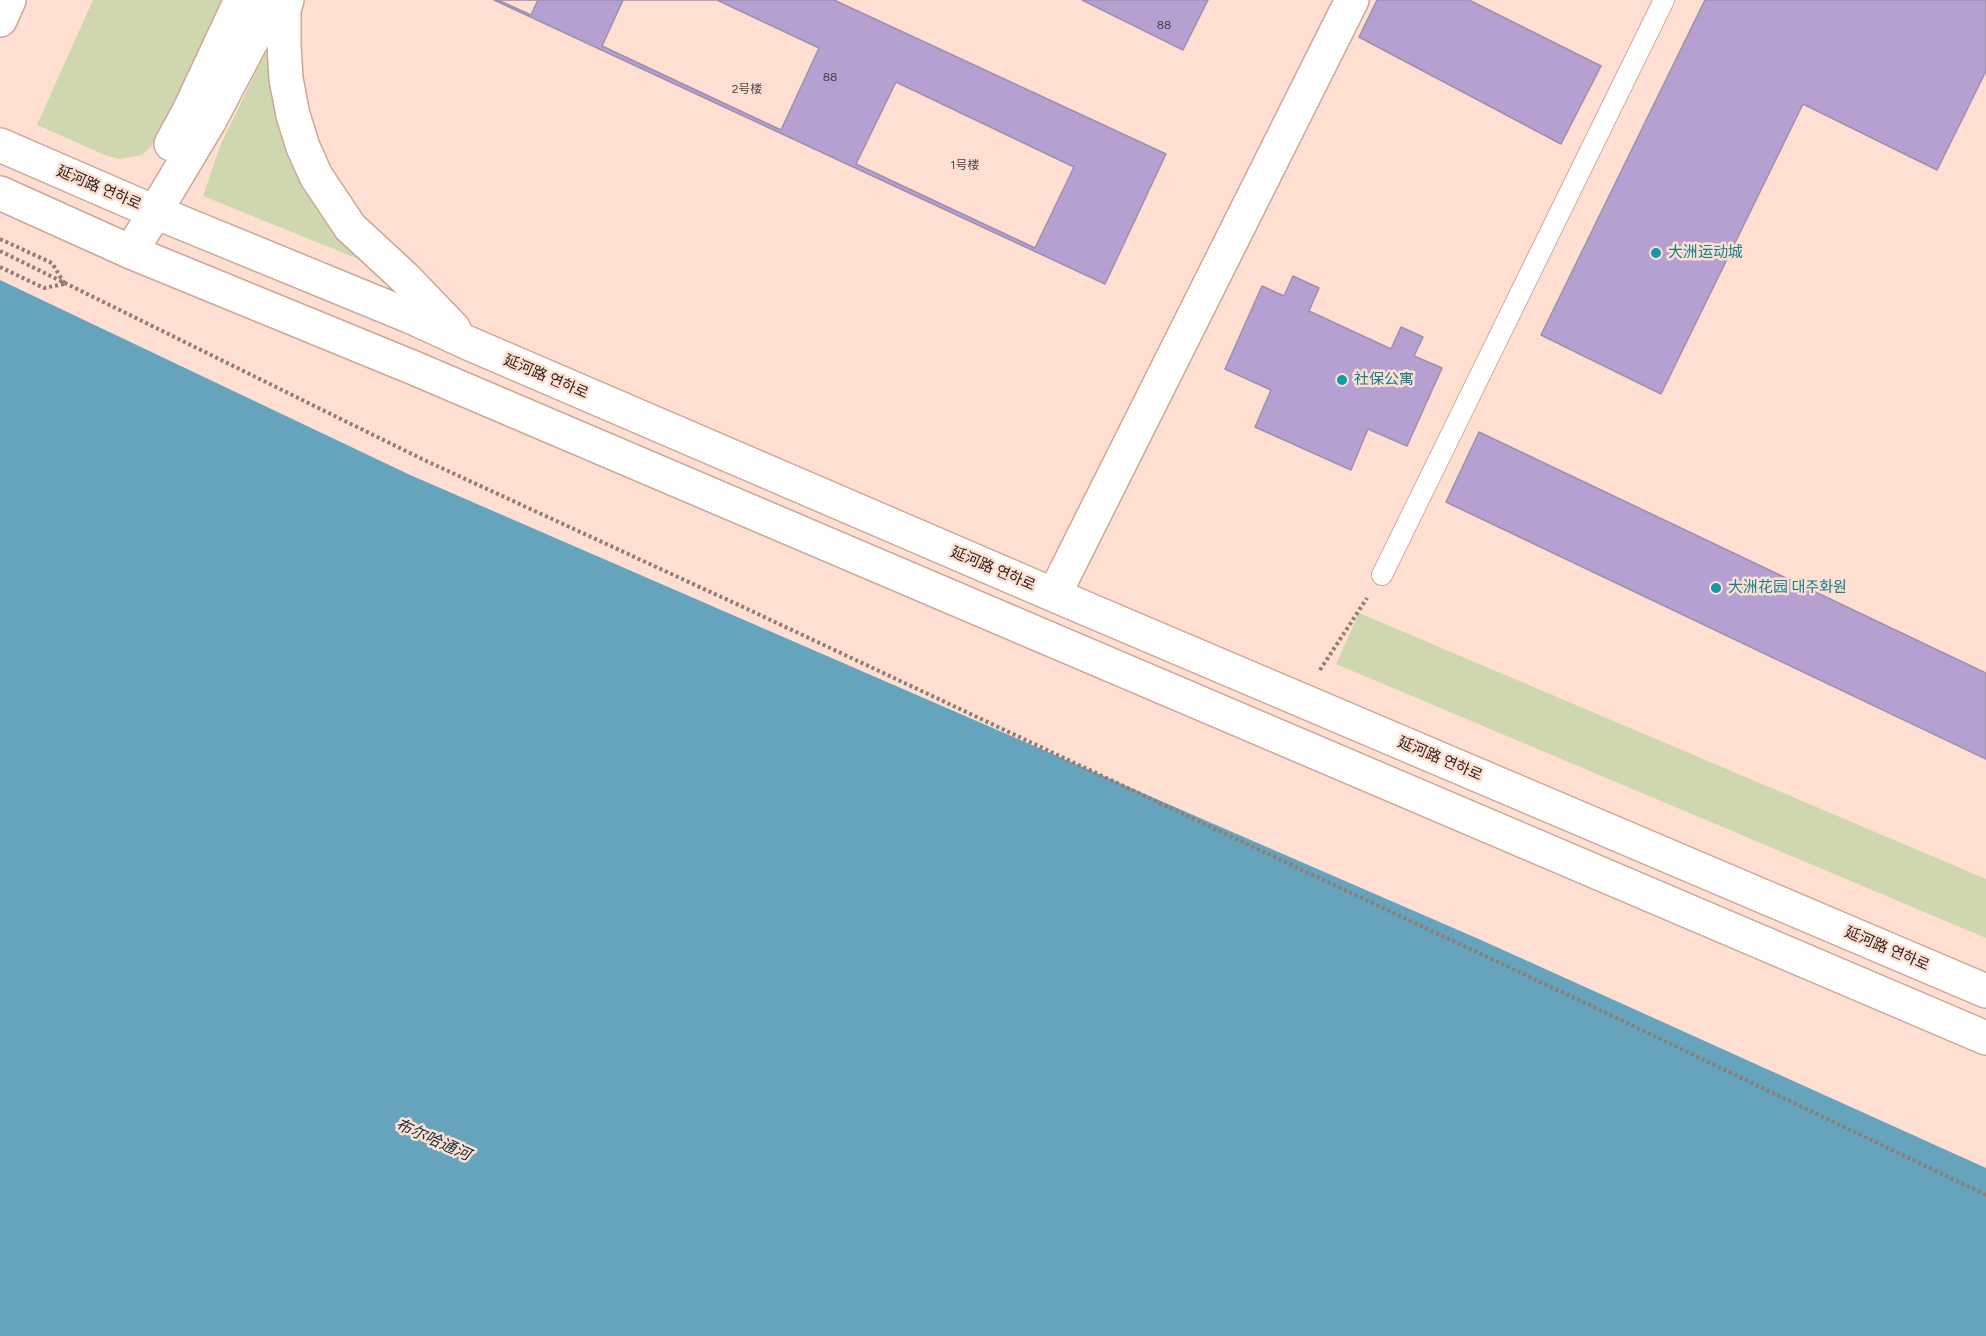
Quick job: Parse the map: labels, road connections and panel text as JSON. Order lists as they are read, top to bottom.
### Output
{
  "streets": {
    "main road": ["延河路 연하로"]
  },
  "water": ["布尔哈通河"],
  "places": ["大洲运动城", "社保公寓", "大洲花园 대주화원"],
  "house_numbers": [
    "88",
    "88",
    "2号楼",
    "1号楼"
  ]
}
